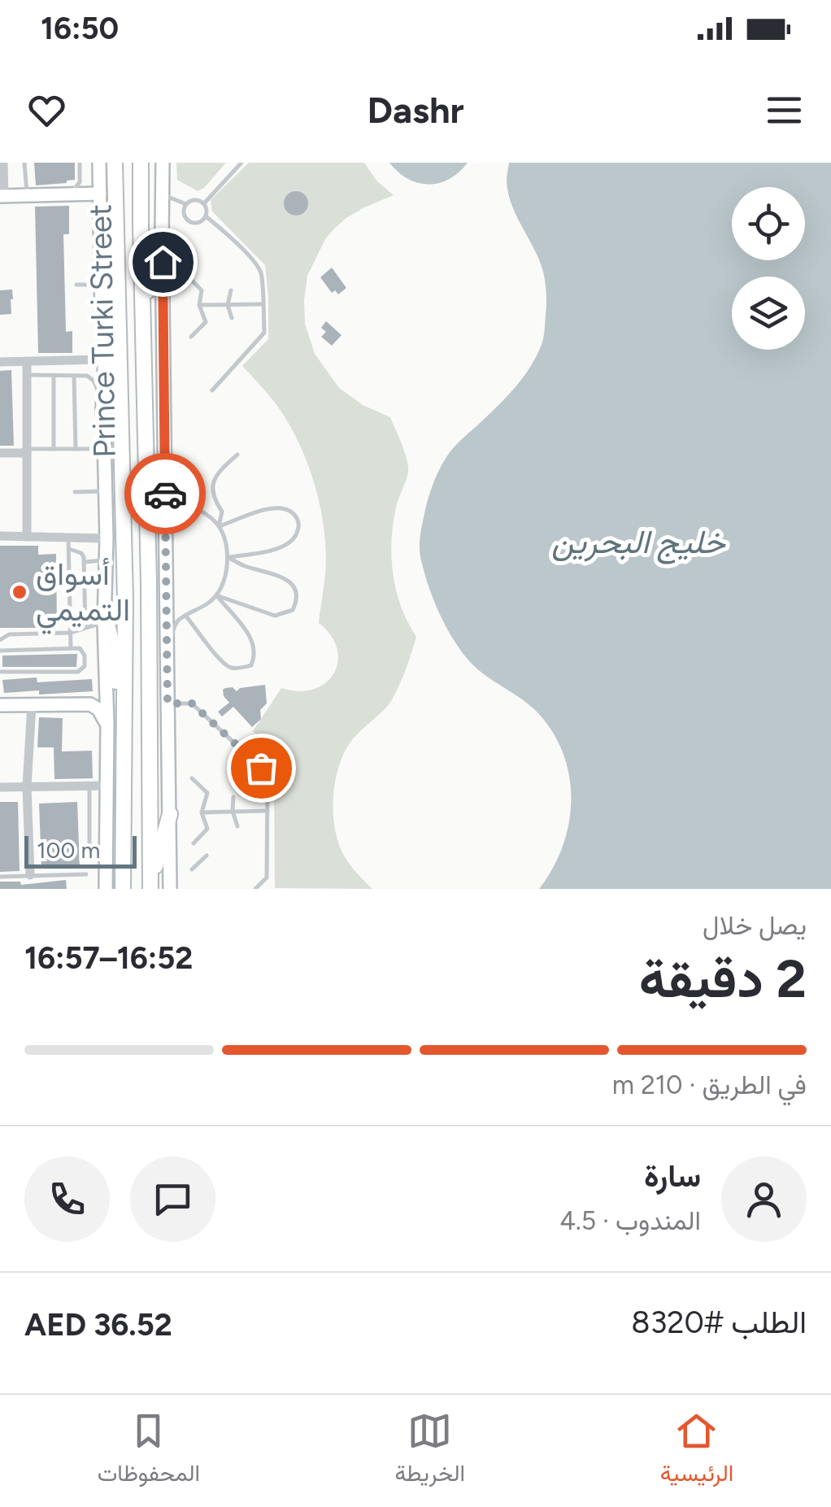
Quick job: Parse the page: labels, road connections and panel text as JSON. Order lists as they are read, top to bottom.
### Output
{
  "streets": {
    "street": ["Prince Turki Street"]
  },
  "water": ["خليج البحرين"],
  "places": ["أسواق التميمي"],
  "scale_bar": "100 m",
  "page": {
    "status": "16:50",
    "header": "Dashr",
    "scale": "100 m",
    "heading": ["2 دقيقة", "يصل خلال", "16:52–16:57"],
    "panel": [
      "سارة",
      "المندوب · 4.5",
      "الطلب #8320",
      "AED 36.52"
    ],
    "bar": "في الطريق · 210 m",
    "tabs": ["الرئيسية", "الخريطة", "المحفوظات"]
  }
}
